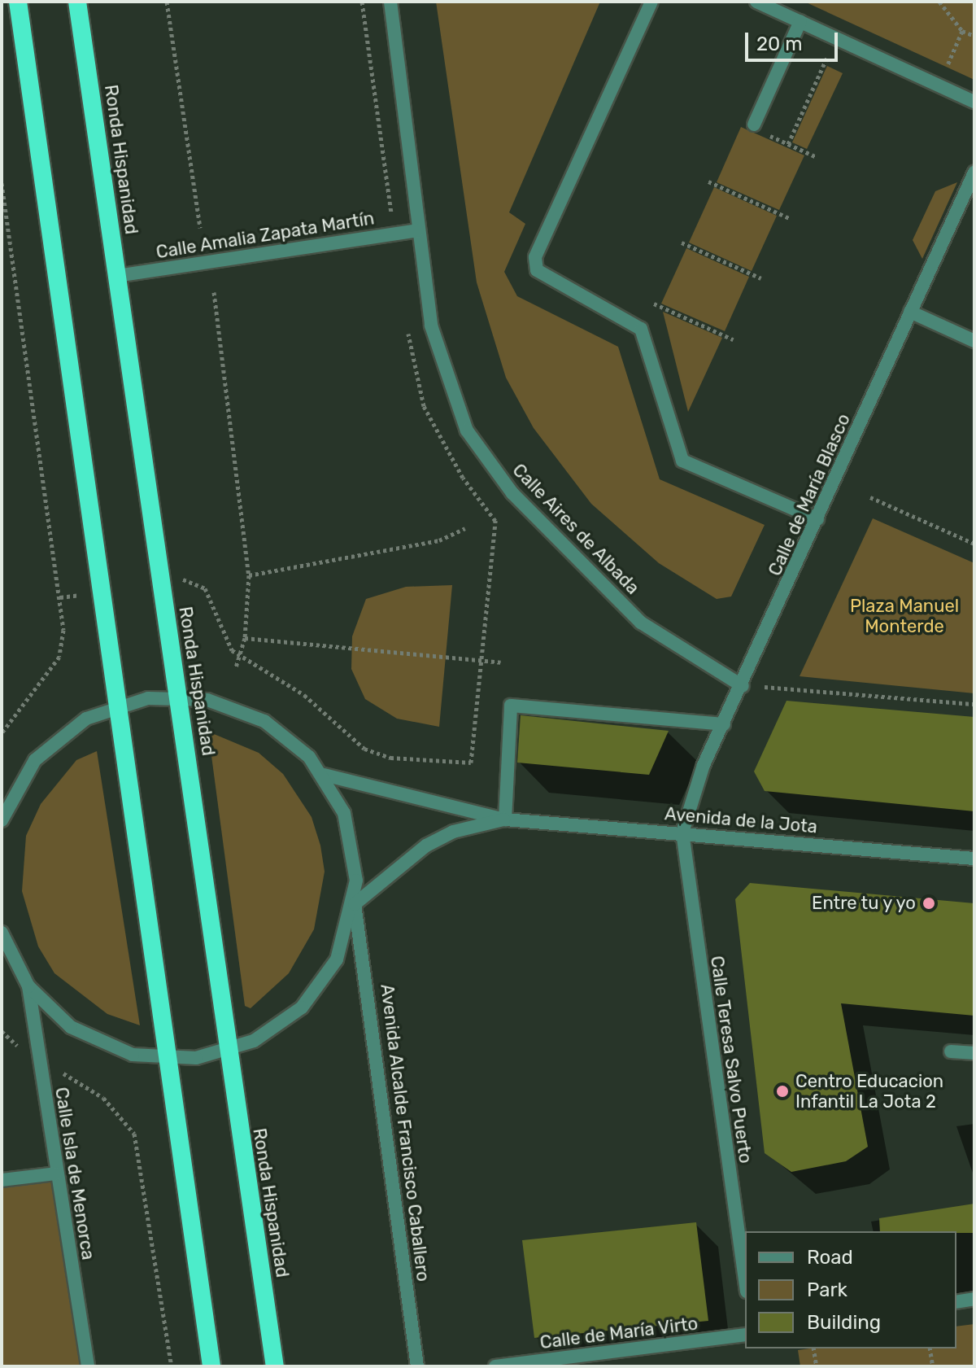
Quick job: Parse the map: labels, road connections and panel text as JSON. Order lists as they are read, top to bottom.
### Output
{
  "streets": {
    "highway": ["Ronda Hispanidad"],
    "street": [
      "Calle Amalia Zapata Martín",
      "Calle de María Blasco",
      "Calle Aires de Albada",
      "Avenida de la Jota",
      "Calle Teresa Salvo Puerto",
      "Avenida Alcalde Francisco Caballero",
      "Calle Isla de Menorca",
      "Calle de María Virto"
    ]
  },
  "crossings": [
    ["Ronda Hispanidad", "Calle Amalia Zapata Martín"],
    ["Calle Amalia Zapata Martín", "Calle Aires de Albada"],
    ["Calle de María Blasco", "Calle Aires de Albada"],
    ["Calle de María Blasco", "Avenida de la Jota"],
    ["Calle de María Blasco", "Calle Teresa Salvo Puerto"],
    ["Avenida de la Jota", "Calle Teresa Salvo Puerto"],
    ["Avenida de la Jota", "Avenida Alcalde Francisco Caballero"]
  ],
  "parks": ["Plaza Manuel Monterde"],
  "places": ["Entre tu y yo", "Centro Educacion Infantil La Jota 2"],
  "legend": ["Road", "Park", "Building"],
  "scale_bar": "20 m"
}
